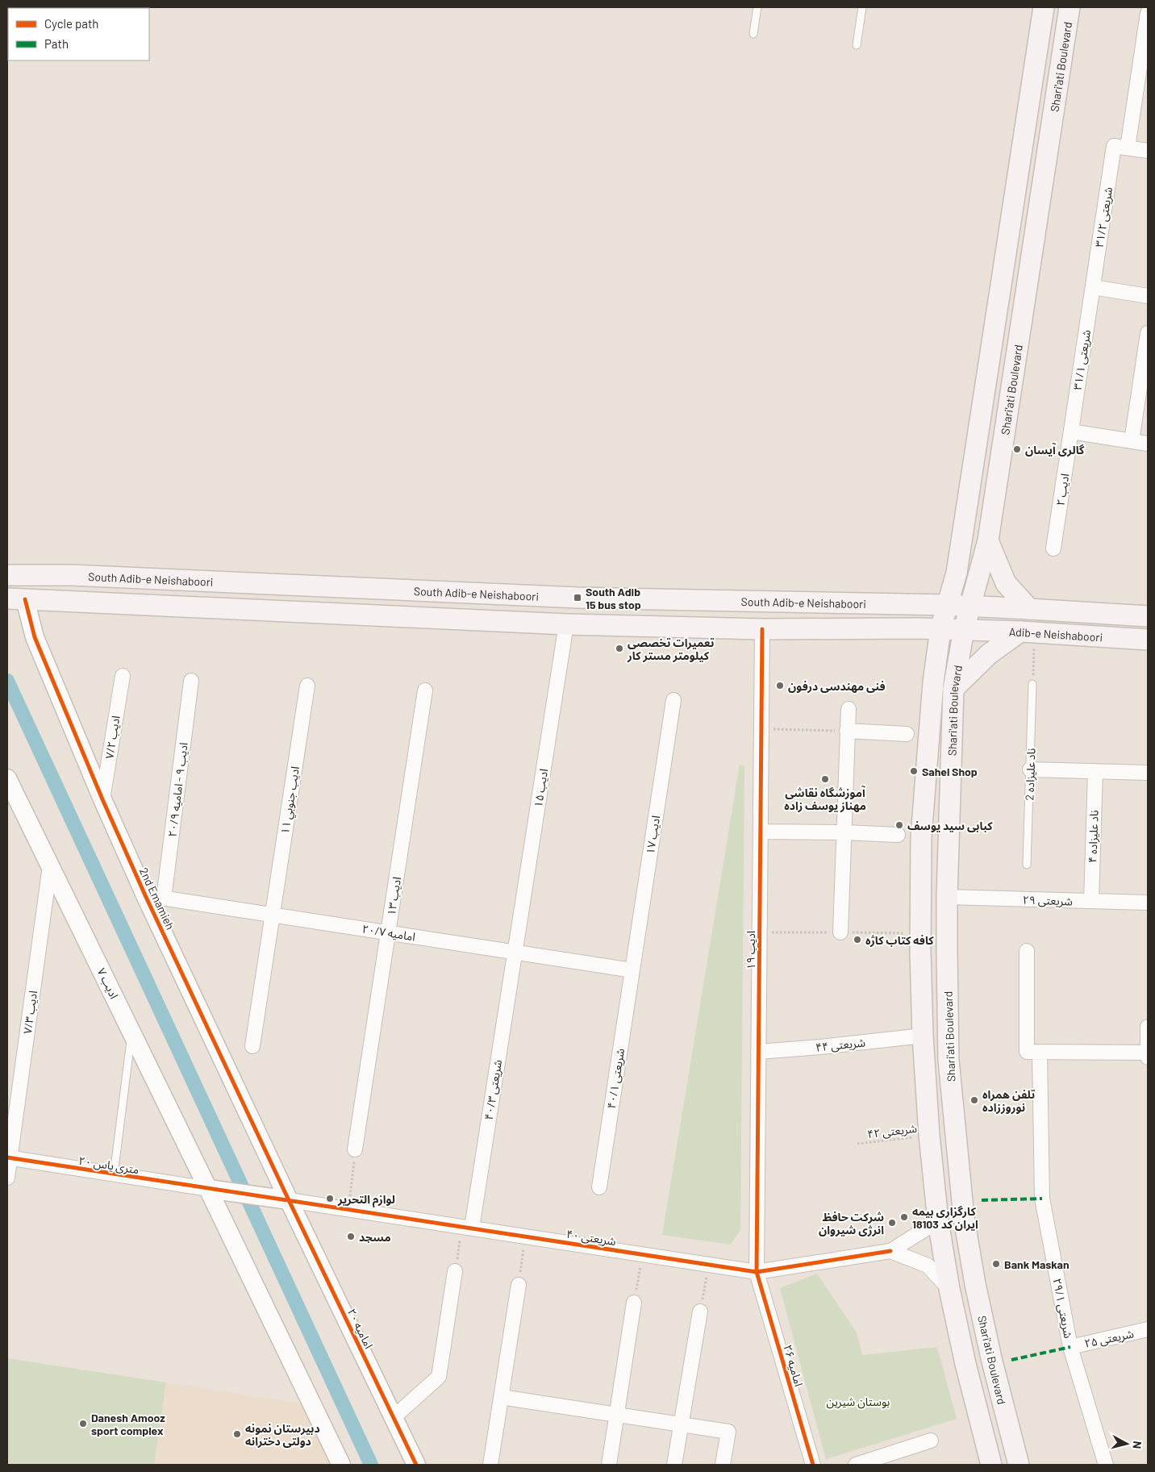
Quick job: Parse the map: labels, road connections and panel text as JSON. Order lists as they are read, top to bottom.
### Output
{
  "streets": {
    "main road": ["Shari'ati Boulevard", "South Adib-e Neishaboori", "Adib-e Neishaboori"],
    "street": [
      "شریعتی ۳۱/۲",
      "شریعتی ۳۱/۱",
      "ادیب ۲",
      "ادیب ۷/۲",
      "ادیب ۱۵",
      "ادیب ۹ - امامیه ۲۰/۹",
      "ادیب جنوبي ١١",
      "ادیب ۱۷",
      "ناد علیزاده ۴",
      "ادیب ۱۳",
      "2nd Emamieh",
      "شریعتی ۲۹",
      "امامیه ۲۰/۷",
      "ادیب ۱۹",
      "ادیب ۷",
      "ادیب ۷/۳",
      "شریعتی ۴۴",
      "شریعتی ۴۰/۱",
      "شریعتی ۴۰/۳",
      "۲۰ متری یاس",
      "شریعتی ۴۰",
      "شریعتی ۲۹/۱",
      "امامیه ۲۰",
      "شریعتی ۲۵",
      "امامیه ۲۶"
    ],
    "lane": ["ناد علیزاده 2"],
    "path": ["شریعتی ۴۲"]
  },
  "crossings": [
    ["Shari'ati Boulevard", "South Adib-e Neishaboori"],
    ["Shari'ati Boulevard", "Adib-e Neishaboori"],
    ["Shari'ati Boulevard", "شریعتی ۲۹"],
    ["Shari'ati Boulevard", "شریعتی ۴۴"],
    ["Shari'ati Boulevard", "شریعتی ۴۲"],
    ["Shari'ati Boulevard", "شریعتی ۴۰"],
    ["شریعتی ۳۱/۲", "شریعتی ۳۱/۱"],
    ["شریعتی ۳۱/۱", "ادیب ۲"],
    ["South Adib-e Neishaboori", "Adib-e Neishaboori"],
    ["ادیب ۷/۲", "2nd Emamieh"],
    ["ادیب ۱۵", "امامیه ۲۰/۷"],
    ["ادیب ۱۵", "شریعتی ۴۰/۳"],
    ["ادیب ۹ - امامیه ۲۰/۹", "امامیه ۲۰/۷"],
    ["ادیب جنوبي ١١", "امامیه ۲۰/۷"],
    ["ادیب ۱۷", "امامیه ۲۰/۷"],
    ["ادیب ۱۷", "شریعتی ۴۰/۱"],
    ["ناد علیزاده ۴", "شریعتی ۲۹"],
    ["ادیب ۱۳", "امامیه ۲۰/۷"],
    ["2nd Emamieh", "امامیه ۲۰/۷"],
    ["2nd Emamieh", "شریعتی ۴۰"],
    ["2nd Emamieh", "امامیه ۲۰"],
    ["امامیه ۲۰/۷", "شریعتی ۴۰/۱"],
    ["امامیه ۲۰/۷", "شریعتی ۴۰/۳"],
    ["ادیب ۱۹", "شریعتی ۴۴"],
    ["ادیب ۱۹", "شریعتی ۴۰"],
    ["ادیب ۱۹", "امامیه ۲۶"],
    ["ادیب ۷", "ادیب ۷/۳"],
    ["ادیب ۷", "۲۰ متری یاس"],
    ["ادیب ۷/۳", "۲۰ متری یاس"],
    ["شریعتی ۴۰/۳", "شریعتی ۴۰"],
    ["شریعتی ۴۰", "امامیه ۲۰"],
    ["شریعتی ۴۰", "امامیه ۲۶"],
    ["شریعتی ۲۹/۱", "شریعتی ۲۵"]
  ],
  "parks": ["بوستان شیرین"],
  "places": {
    "other": [
      "گالری آيسان",
      "تعمیرات تخصصی کیلومتر مستر کار",
      "فنی مهندسی درفون",
      "Sahel Shop",
      "آموزشگاه نقاشی مهناز یوسف زاده",
      "کبابی سید یوسف",
      "کافه کتاب کاژه",
      "تلفن همراه نوروززاده",
      "لوازم التحریر",
      "کارگزاری بیمه ایران کد 18103",
      "شرکت حافظ انرژی شیروان",
      "مسجد",
      "Bank Maskan",
      "Danesh Amooz sport complex",
      "دبیرستان نمونه دولتی دخترانه"
    ],
    "transit": ["South Adib 15 bus stop"]
  },
  "legend": ["Cycle path", "Path"],
  "north": "right"
}
